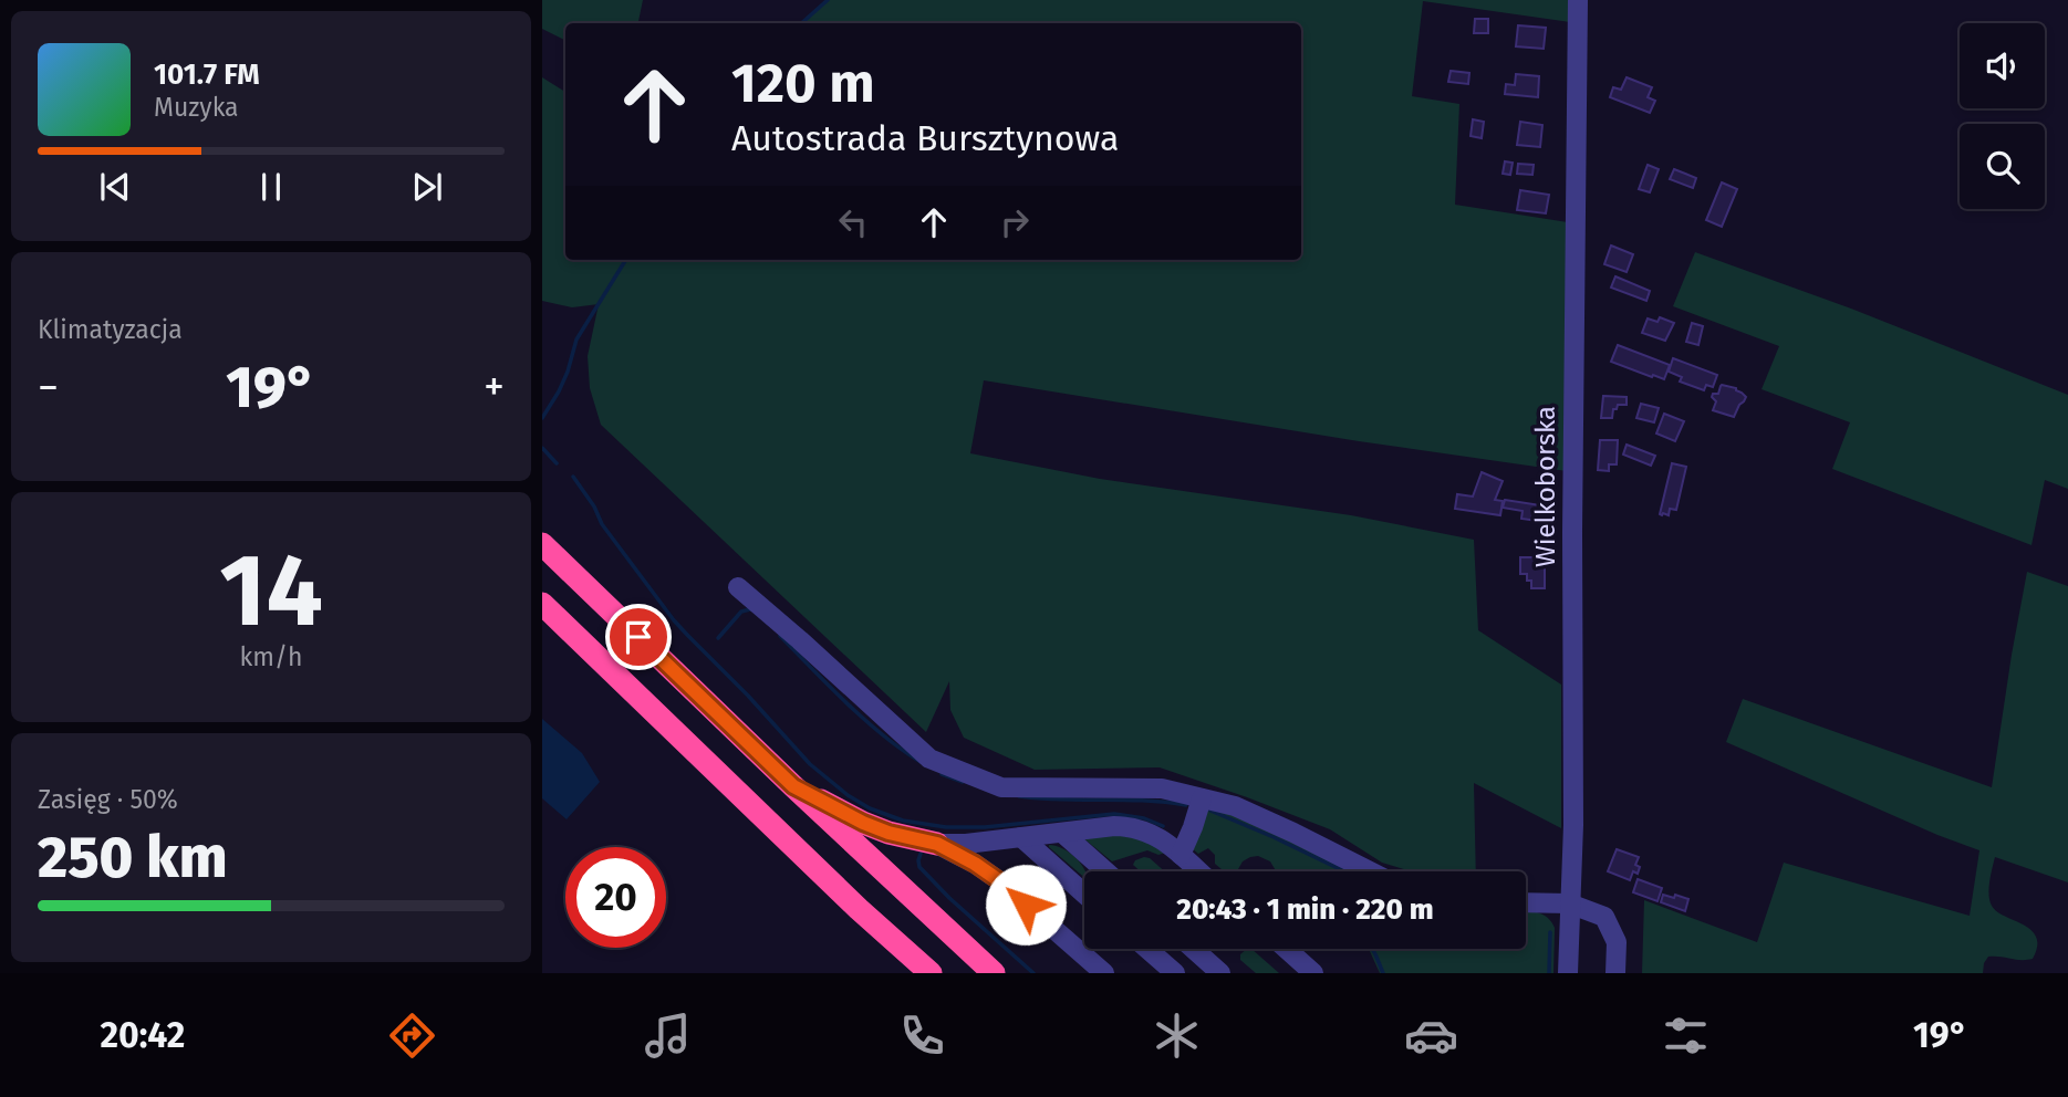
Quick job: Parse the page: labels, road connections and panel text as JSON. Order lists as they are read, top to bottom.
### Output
{
  "streets": {
    "street": ["Wielkoborska"]
  },
  "page": {
    "turn": ["120 m", "Autostrada Bursztynowa"],
    "song": ["101.7 FM", "Muzyka"],
    "tile": [
      "Klimatyzacja",
      ["14", "km/h"],
      ["Zasięg · 50%", "250 km"]
    ],
    "heat": ["−", "19°", "+"],
    "limit": "20",
    "trip": "20:43 · 1 min · 220 m",
    "tabs": ["20:42", "19°"]
  }
}
